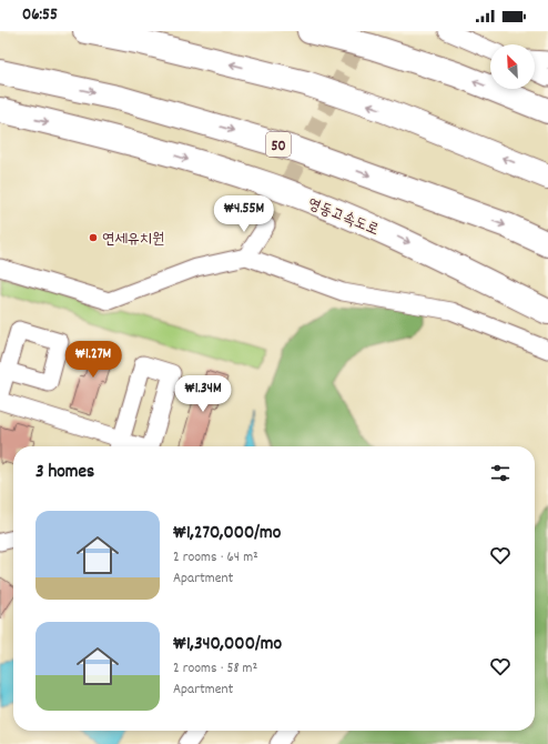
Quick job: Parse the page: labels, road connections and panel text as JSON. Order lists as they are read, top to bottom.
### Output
{
  "streets": {
    "highway": ["50", "영동고속도로"]
  },
  "places": ["연세유치원"],
  "north": "top left",
  "page": {
    "status": "06:55",
    "price": ["₩4.55M", "₩1.27M", "₩1.34M"],
    "heading": "3 homes",
    "list": [
      {
        "name": "₩1,270,000/mo",
        "note": "2 rooms · 64 m² · Apartment"
      },
      {
        "name": "₩1,340,000/mo",
        "note": "2 rooms · 58 m² · Apartment"
      }
    ]
  }
}
